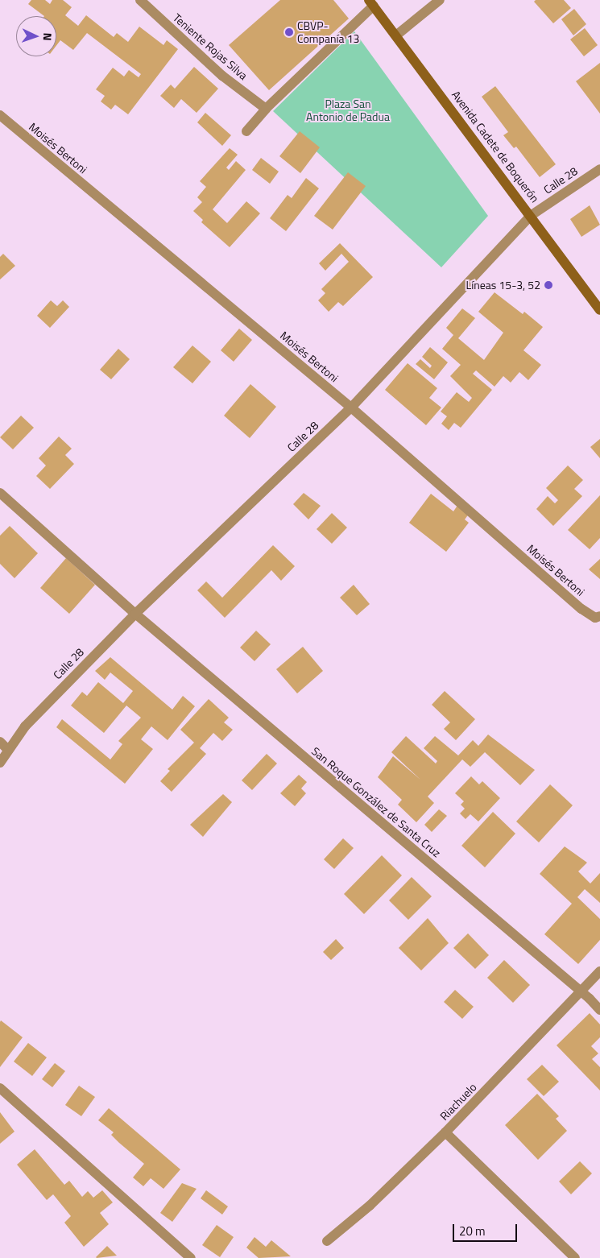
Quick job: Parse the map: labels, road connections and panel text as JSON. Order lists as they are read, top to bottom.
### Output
{
  "streets": {
    "main road": ["Avenida Cadete de Boquerón"],
    "street": [
      "Teniente Rojas Silva",
      "Moisés Bertoni",
      "Calle 28",
      "San Roque González de Santa Cruz",
      "Riachuelo"
    ]
  },
  "crossings": [
    ["Avenida Cadete de Boquerón", "Calle 28"],
    ["Moisés Bertoni", "Calle 28"],
    ["Calle 28", "San Roque González de Santa Cruz"],
    ["San Roque González de Santa Cruz", "Riachuelo"]
  ],
  "parks": ["Plaza San Antonio de Padua"],
  "places": ["CBVP- Companía 13", "Líneas 15-3, 52"],
  "scale_bar": "20 m",
  "north": "right"
}
